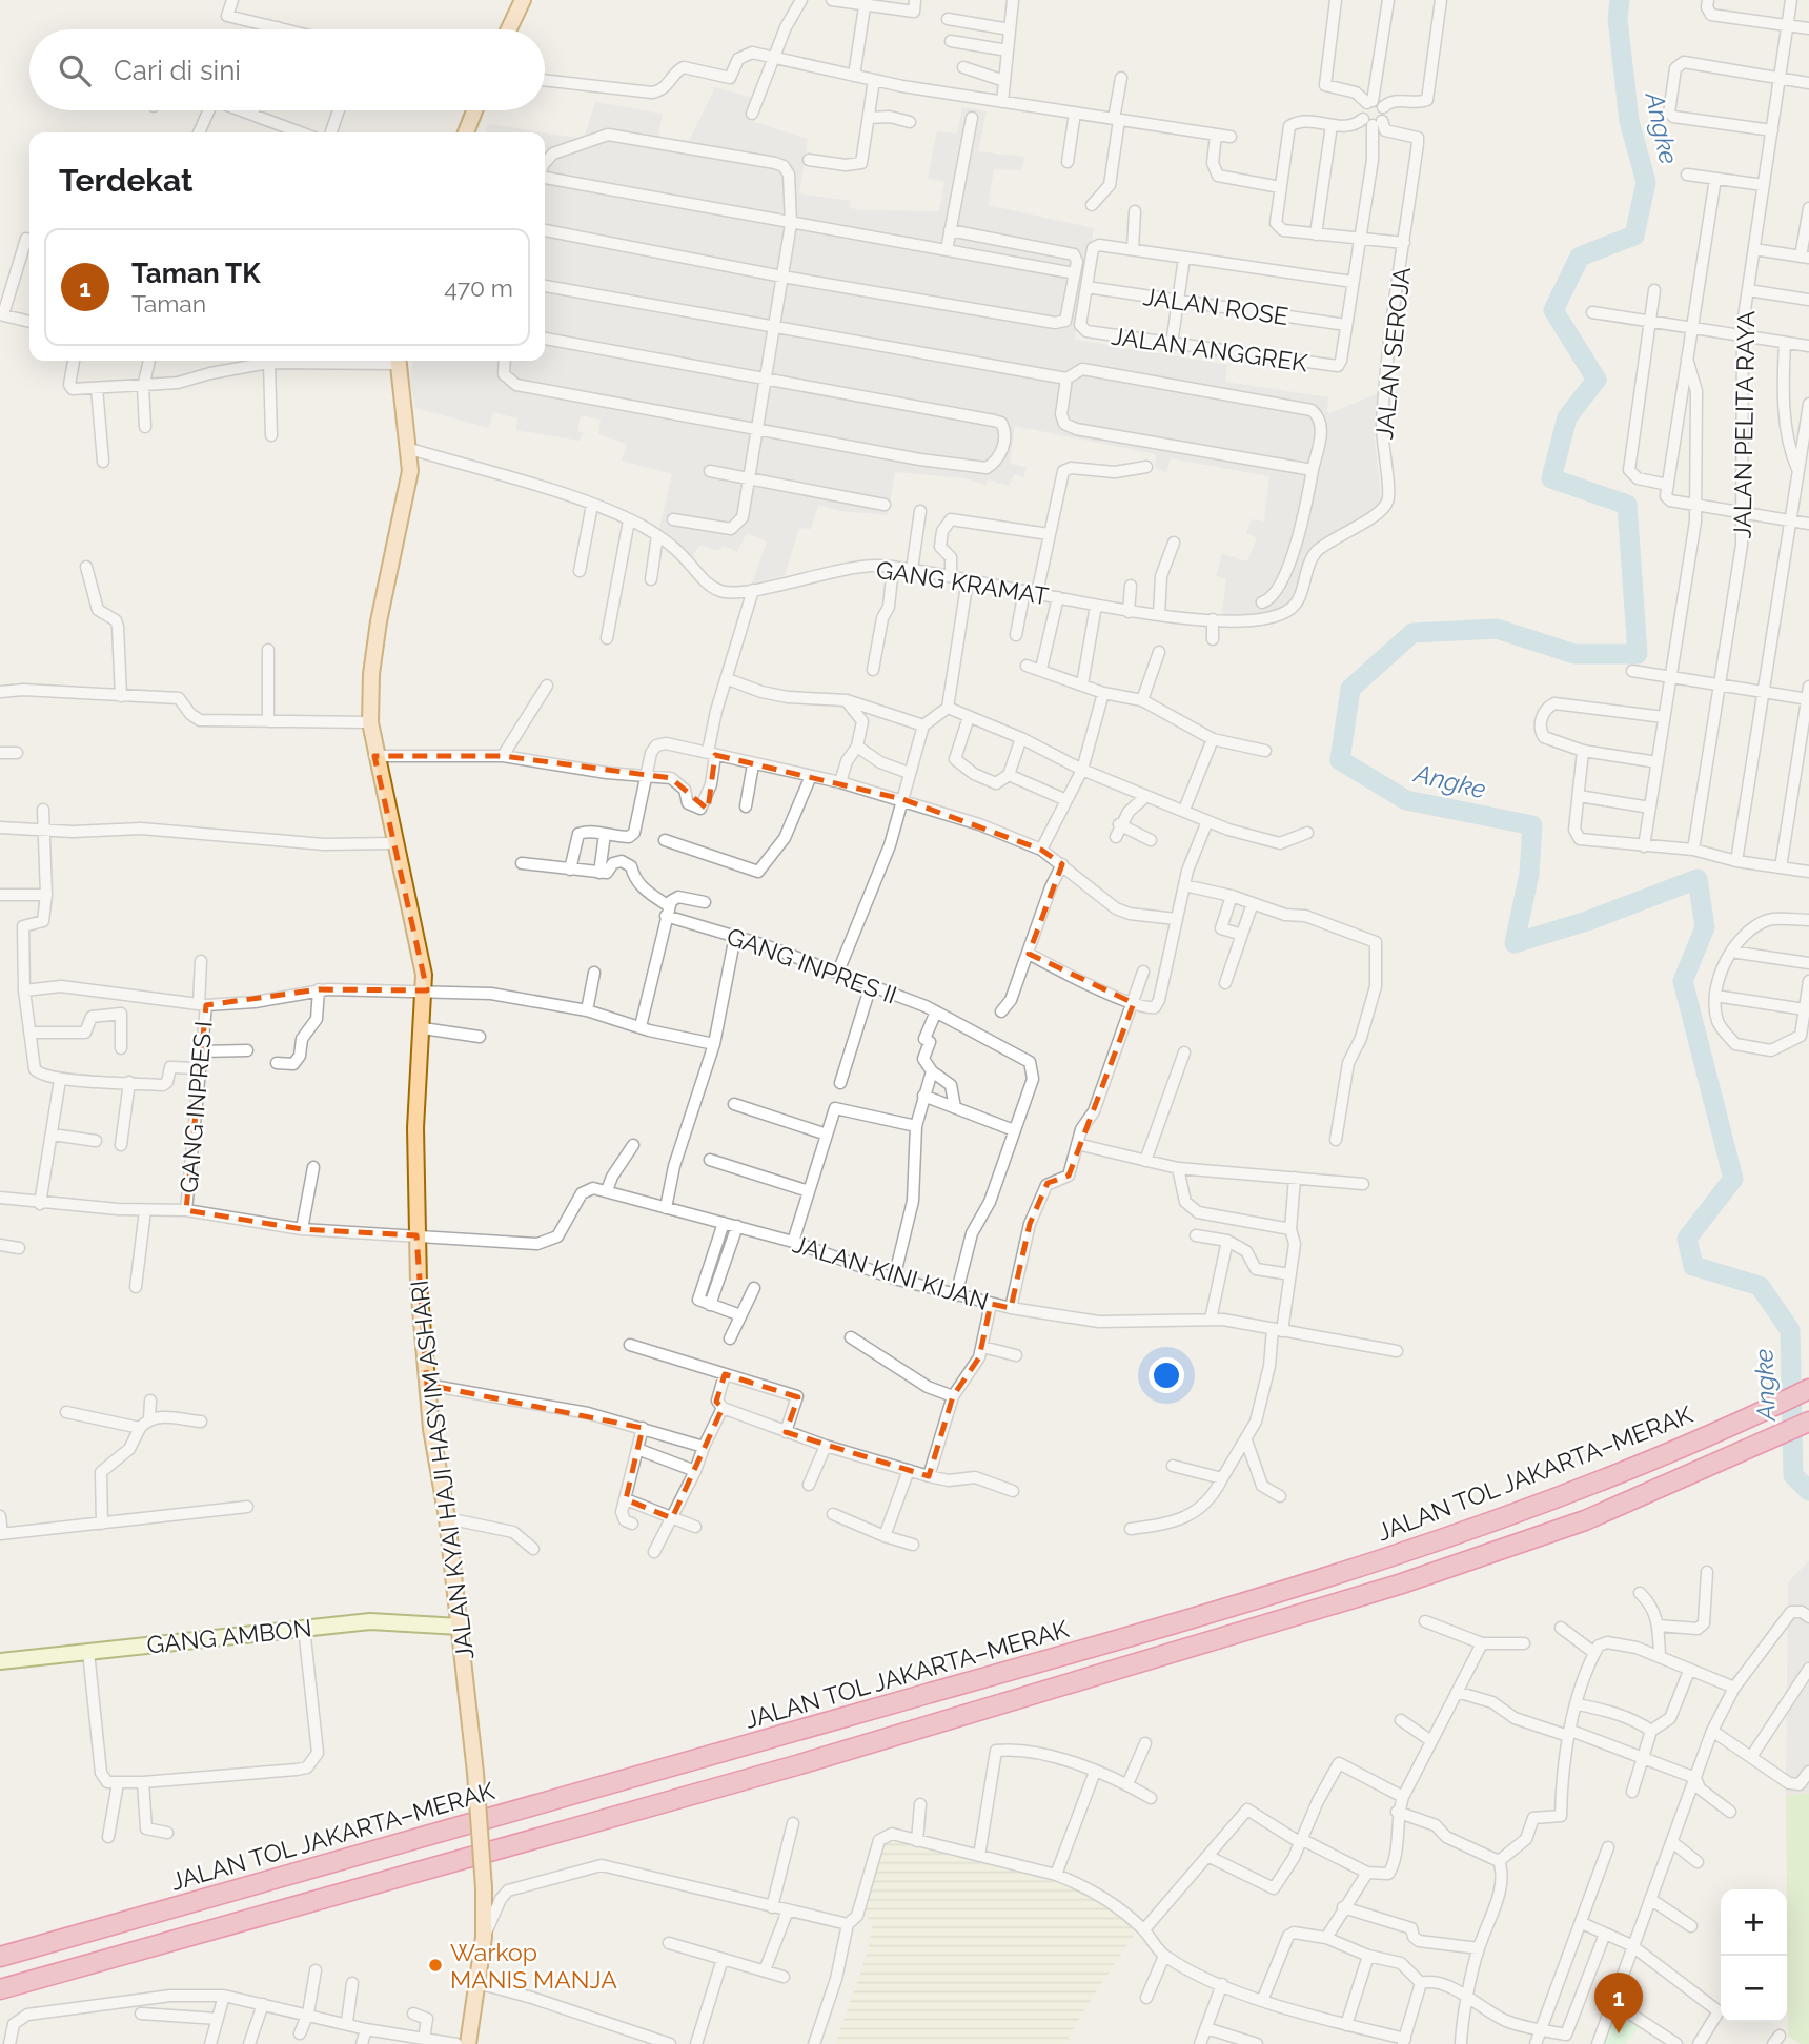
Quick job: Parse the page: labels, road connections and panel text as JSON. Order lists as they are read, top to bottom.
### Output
{
  "streets": {
    "highway": ["JALAN TOL JAKARTA–MERAK"],
    "main road": ["JALAN KYAI HAJI HASYIM ASHARI"],
    "street": [
      "JALAN ROSE",
      "JALAN ANGGREK",
      "JALAN SEROJA",
      "JALAN PELITA RAYA",
      "GANG KRAMAT",
      "GANG INPRES II",
      "GANG INPRES I",
      "JALAN KINI KIJAN",
      "GANG AMBON"
    ]
  },
  "crossings": [
    ["JALAN ROSE", "JALAN ANGGREK"],
    ["JALAN SEROJA", "GANG KRAMAT"],
    ["GANG KRAMAT", "JALAN KYAI HAJI HASYIM ASHARI"],
    ["GANG INPRES II", "JALAN KINI KIJAN"],
    ["GANG INPRES I", "JALAN KYAI HAJI HASYIM ASHARI"],
    ["JALAN KYAI HAJI HASYIM ASHARI", "GANG AMBON"]
  ],
  "water": ["Angke"],
  "places": ["Warkop MANIS MANJA"],
  "page": {
    "search": "Cari di sini",
    "heading": "Terdekat",
    "list": [
      {
        "mark": "1",
        "name": "Taman TK",
        "note": "Taman",
        "value": "470 m"
      }
    ],
    "map_buttons": ["+", "−"],
    "pins": "1"
  }
}
